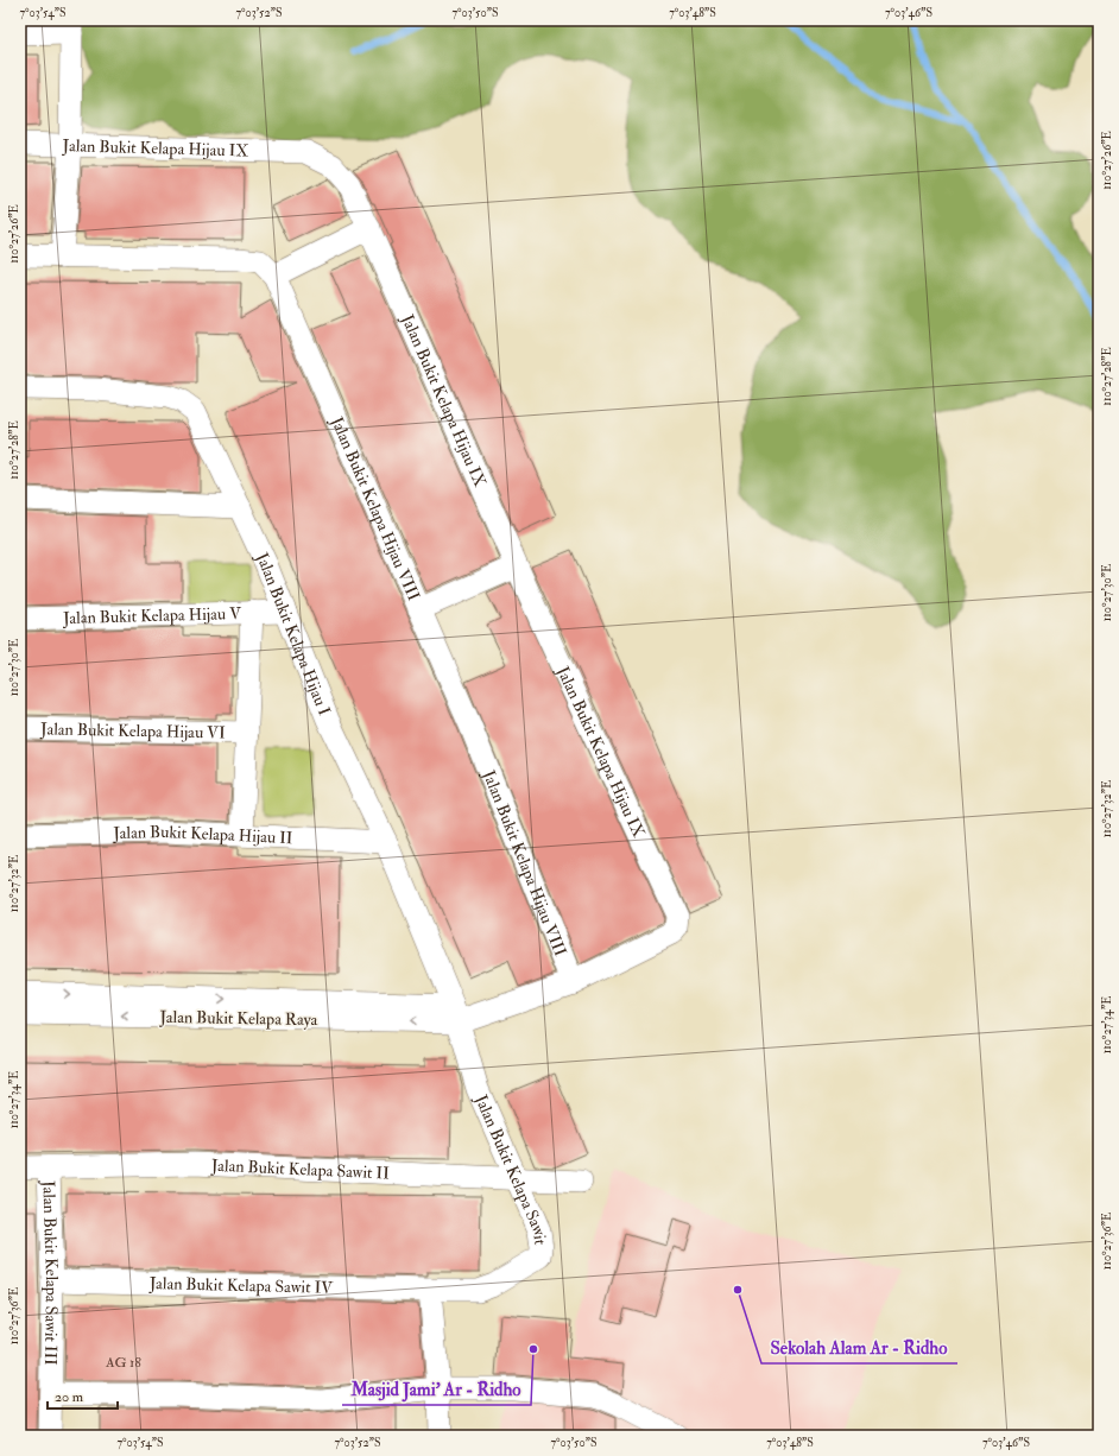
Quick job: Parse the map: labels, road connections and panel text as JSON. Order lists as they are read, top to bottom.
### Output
{
  "streets": {
    "street": [
      "Jalan Bukit Kelapa Hijau IX",
      "Jalan Bukit Kelapa Hijau VIII",
      "Jalan Bukit Kelapa Hijau V",
      "Jalan Bukit Kelapa Hijau I",
      "Jalan Bukit Kelapa Hijau VI",
      "Jalan Bukit Kelapa Hijau II",
      "Jalan Bukit Kelapa Raya",
      "Jalan Bukit Kelapa Sawit II",
      "Jalan Bukit Kelapa Sawit",
      "Jalan Bukit Kelapa Sawit III",
      "Jalan Bukit Kelapa Sawit IV"
    ]
  },
  "crossings": [
    ["Jalan Bukit Kelapa Hijau IX", "Jalan Bukit Kelapa Hijau VIII"],
    ["Jalan Bukit Kelapa Hijau V", "Jalan Bukit Kelapa Hijau I"],
    ["Jalan Bukit Kelapa Hijau I", "Jalan Bukit Kelapa Hijau II"],
    ["Jalan Bukit Kelapa Hijau I", "Jalan Bukit Kelapa Raya"],
    ["Jalan Bukit Kelapa Hijau I", "Jalan Bukit Kelapa Sawit"],
    ["Jalan Bukit Kelapa Raya", "Jalan Bukit Kelapa Sawit"],
    ["Jalan Bukit Kelapa Sawit II", "Jalan Bukit Kelapa Sawit"],
    ["Jalan Bukit Kelapa Sawit II", "Jalan Bukit Kelapa Sawit III"],
    ["Jalan Bukit Kelapa Sawit", "Jalan Bukit Kelapa Sawit IV"],
    ["Jalan Bukit Kelapa Sawit III", "Jalan Bukit Kelapa Sawit IV"]
  ],
  "places": ["Sekolah Alam Ar - Ridho", "Masjid Jami' Ar - Ridho"],
  "house_numbers": ["AG 18"],
  "scale_bar": "20 m",
  "coordinates": [
    "7°03'54\"S",
    "7°03'52\"S",
    "7°03'50\"S",
    "7°03'48\"S",
    "7°03'46\"S",
    "110°27'26\"E",
    "110°27'28\"E",
    "110°27'30\"E",
    "110°27'32\"E",
    "110°27'34\"E",
    "110°27'36\"E"
  ]
}
